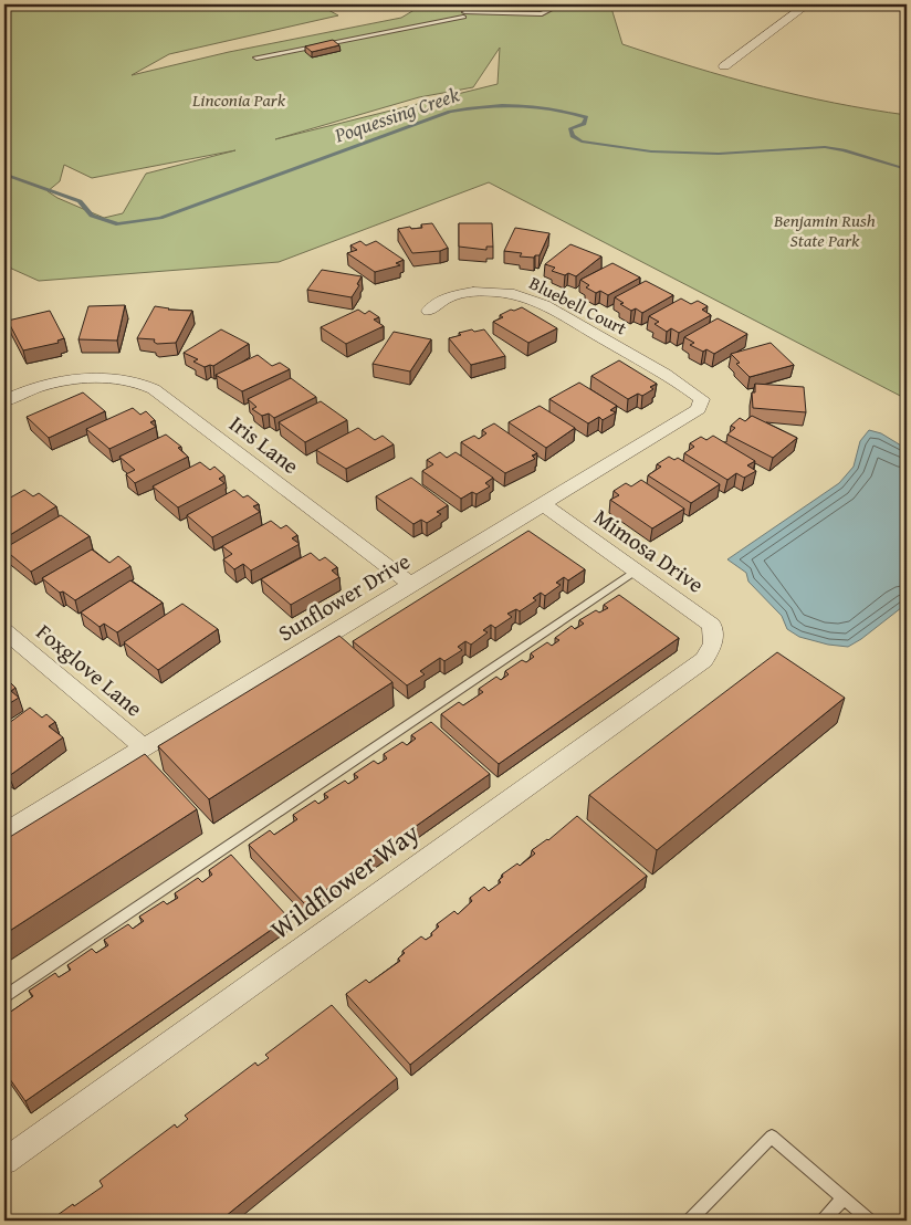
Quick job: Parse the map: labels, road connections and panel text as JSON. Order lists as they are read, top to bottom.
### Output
{
  "streets": {
    "street": [
      "Bluebell Court",
      "Iris Lane",
      "Mimosa Drive",
      "Sunflower Drive",
      "Foxglove Lane",
      "Wildflower Way"
    ]
  },
  "crossings": [
    ["Bluebell Court", "Sunflower Drive"],
    ["Iris Lane", "Sunflower Drive"],
    ["Mimosa Drive", "Sunflower Drive"],
    ["Mimosa Drive", "Wildflower Way"],
    ["Sunflower Drive", "Foxglove Lane"]
  ],
  "water": ["Poquessing Creek"],
  "parks": ["Linconia Park", "Benjamin Rush State Park"]
}
